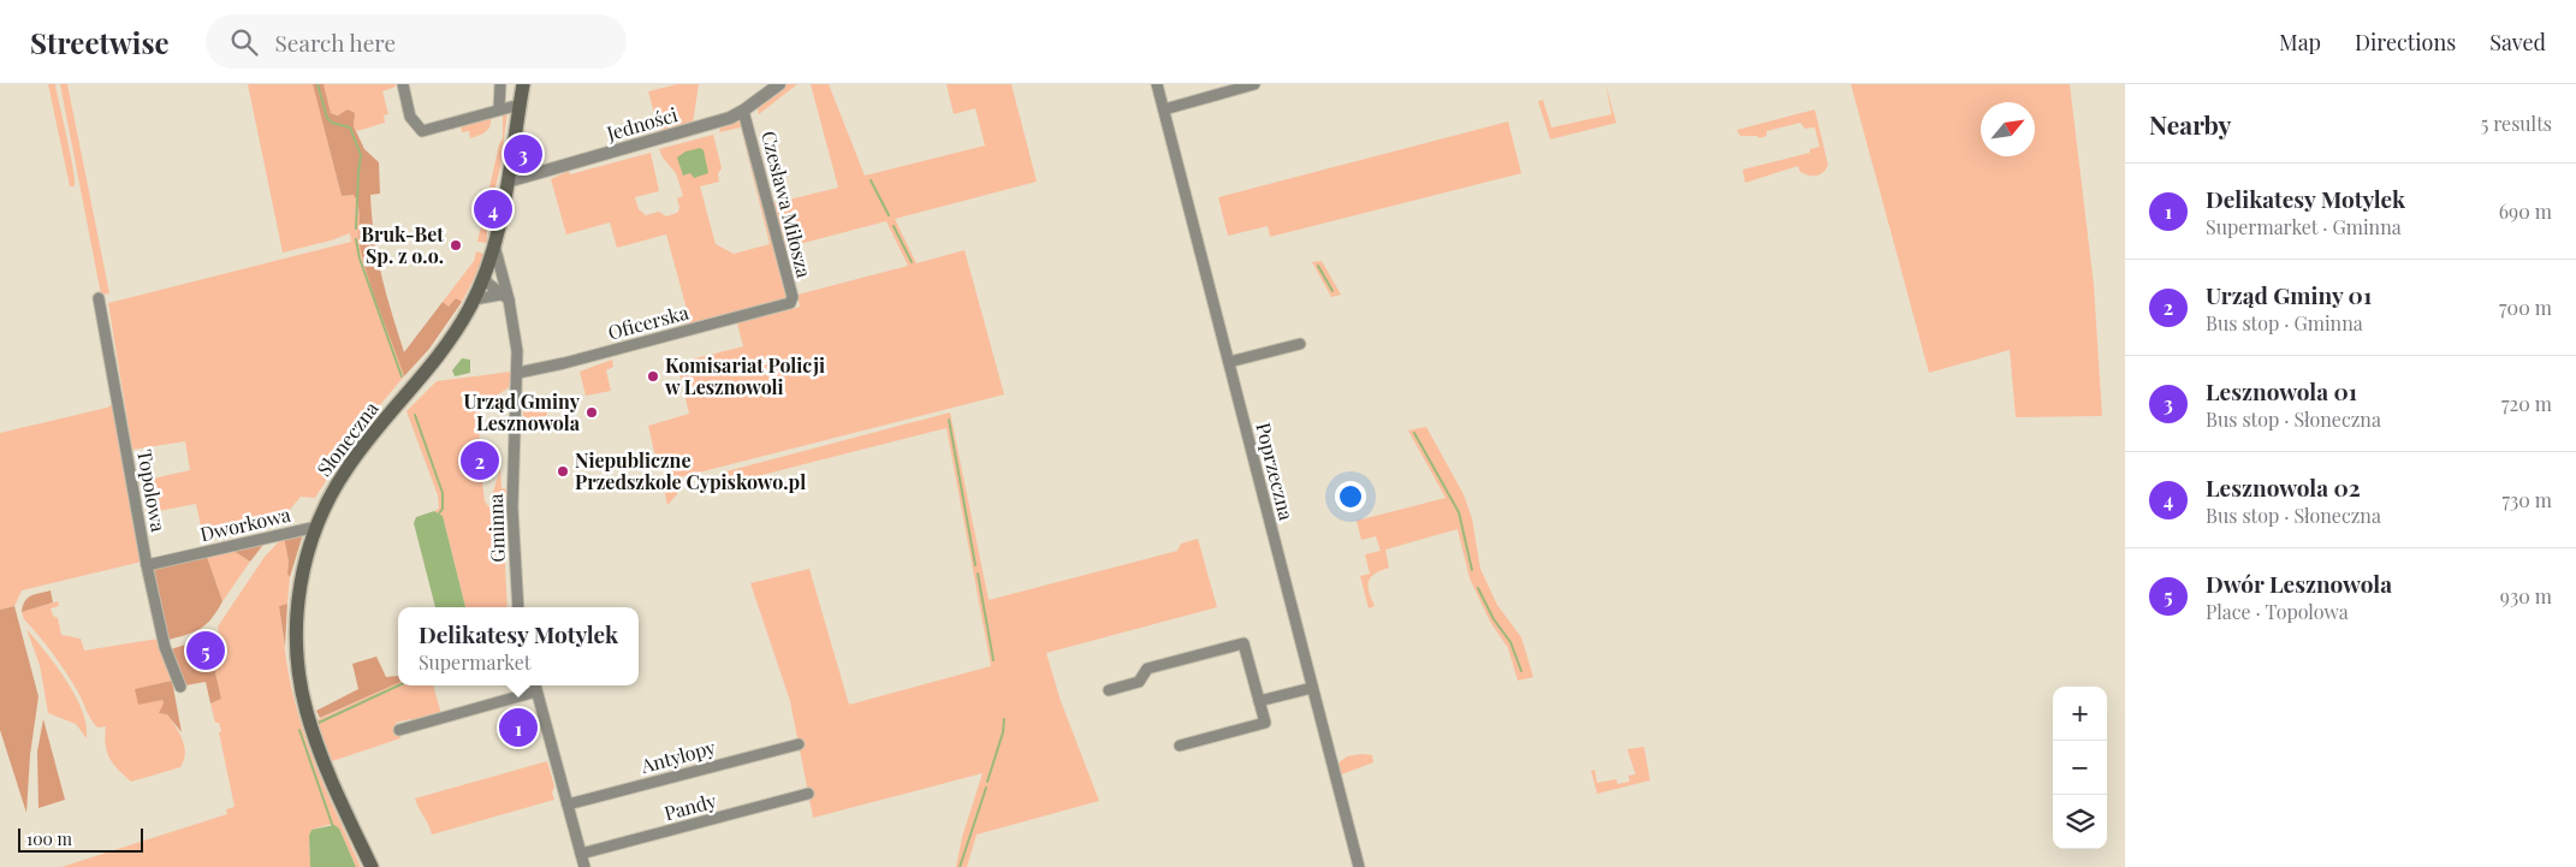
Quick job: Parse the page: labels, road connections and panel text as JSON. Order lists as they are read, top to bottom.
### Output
{
  "streets": {
    "main road": ["Słoneczna"],
    "street": [
      "Jedności",
      "Czesława Miłosza",
      "Oficerska",
      "Poprzeczna",
      "Topolowa",
      "Dworkowa",
      "Gminna",
      "Antylopy",
      "Pandy"
    ]
  },
  "crossings": [
    ["Jedności", "Czesława Miłosza"],
    ["Jedności", "Słoneczna"],
    ["Czesława Miłosza", "Oficerska"],
    ["Oficerska", "Gminna"],
    ["Słoneczna", "Dworkowa"],
    ["Słoneczna", "Gminna"],
    ["Topolowa", "Dworkowa"]
  ],
  "places": [
    "Bruk-Bet Sp. z o.o.",
    "Komisariat Policji w Lesznowoli",
    "Urząd Gminy Lesznowola",
    "Niepubliczne Przedszkole Cypiskowo.pl"
  ],
  "scale_bar": "100 m",
  "north": "top right",
  "page": {
    "header": "Streetwise",
    "search": "Search here",
    "nav": ["Map", "Directions", "Saved"],
    "heading": ["Nearby", "5 results"],
    "pins": [
      "3",
      "4",
      "2",
      "5",
      "1"
    ],
    "list": [
      {
        "mark": "1",
        "name": "Delikatesy Motylek",
        "note": "Supermarket · Gminna",
        "value": "690 m"
      },
      {
        "mark": "2",
        "name": "Urząd Gminy 01",
        "note": "Bus stop · Gminna",
        "value": "700 m"
      },
      {
        "mark": "3",
        "name": "Lesznowola 01",
        "note": "Bus stop · Słoneczna",
        "value": "720 m"
      },
      {
        "mark": "4",
        "name": "Lesznowola 02",
        "note": "Bus stop · Słoneczna",
        "value": "730 m"
      },
      {
        "mark": "5",
        "name": "Dwór Lesznowola",
        "note": "Place · Topolowa",
        "value": "930 m"
      }
    ],
    "popup": ["Delikatesy Motylek", "Supermarket"],
    "map_buttons": ["+", "−"],
    "scale": "100 m"
  }
}
